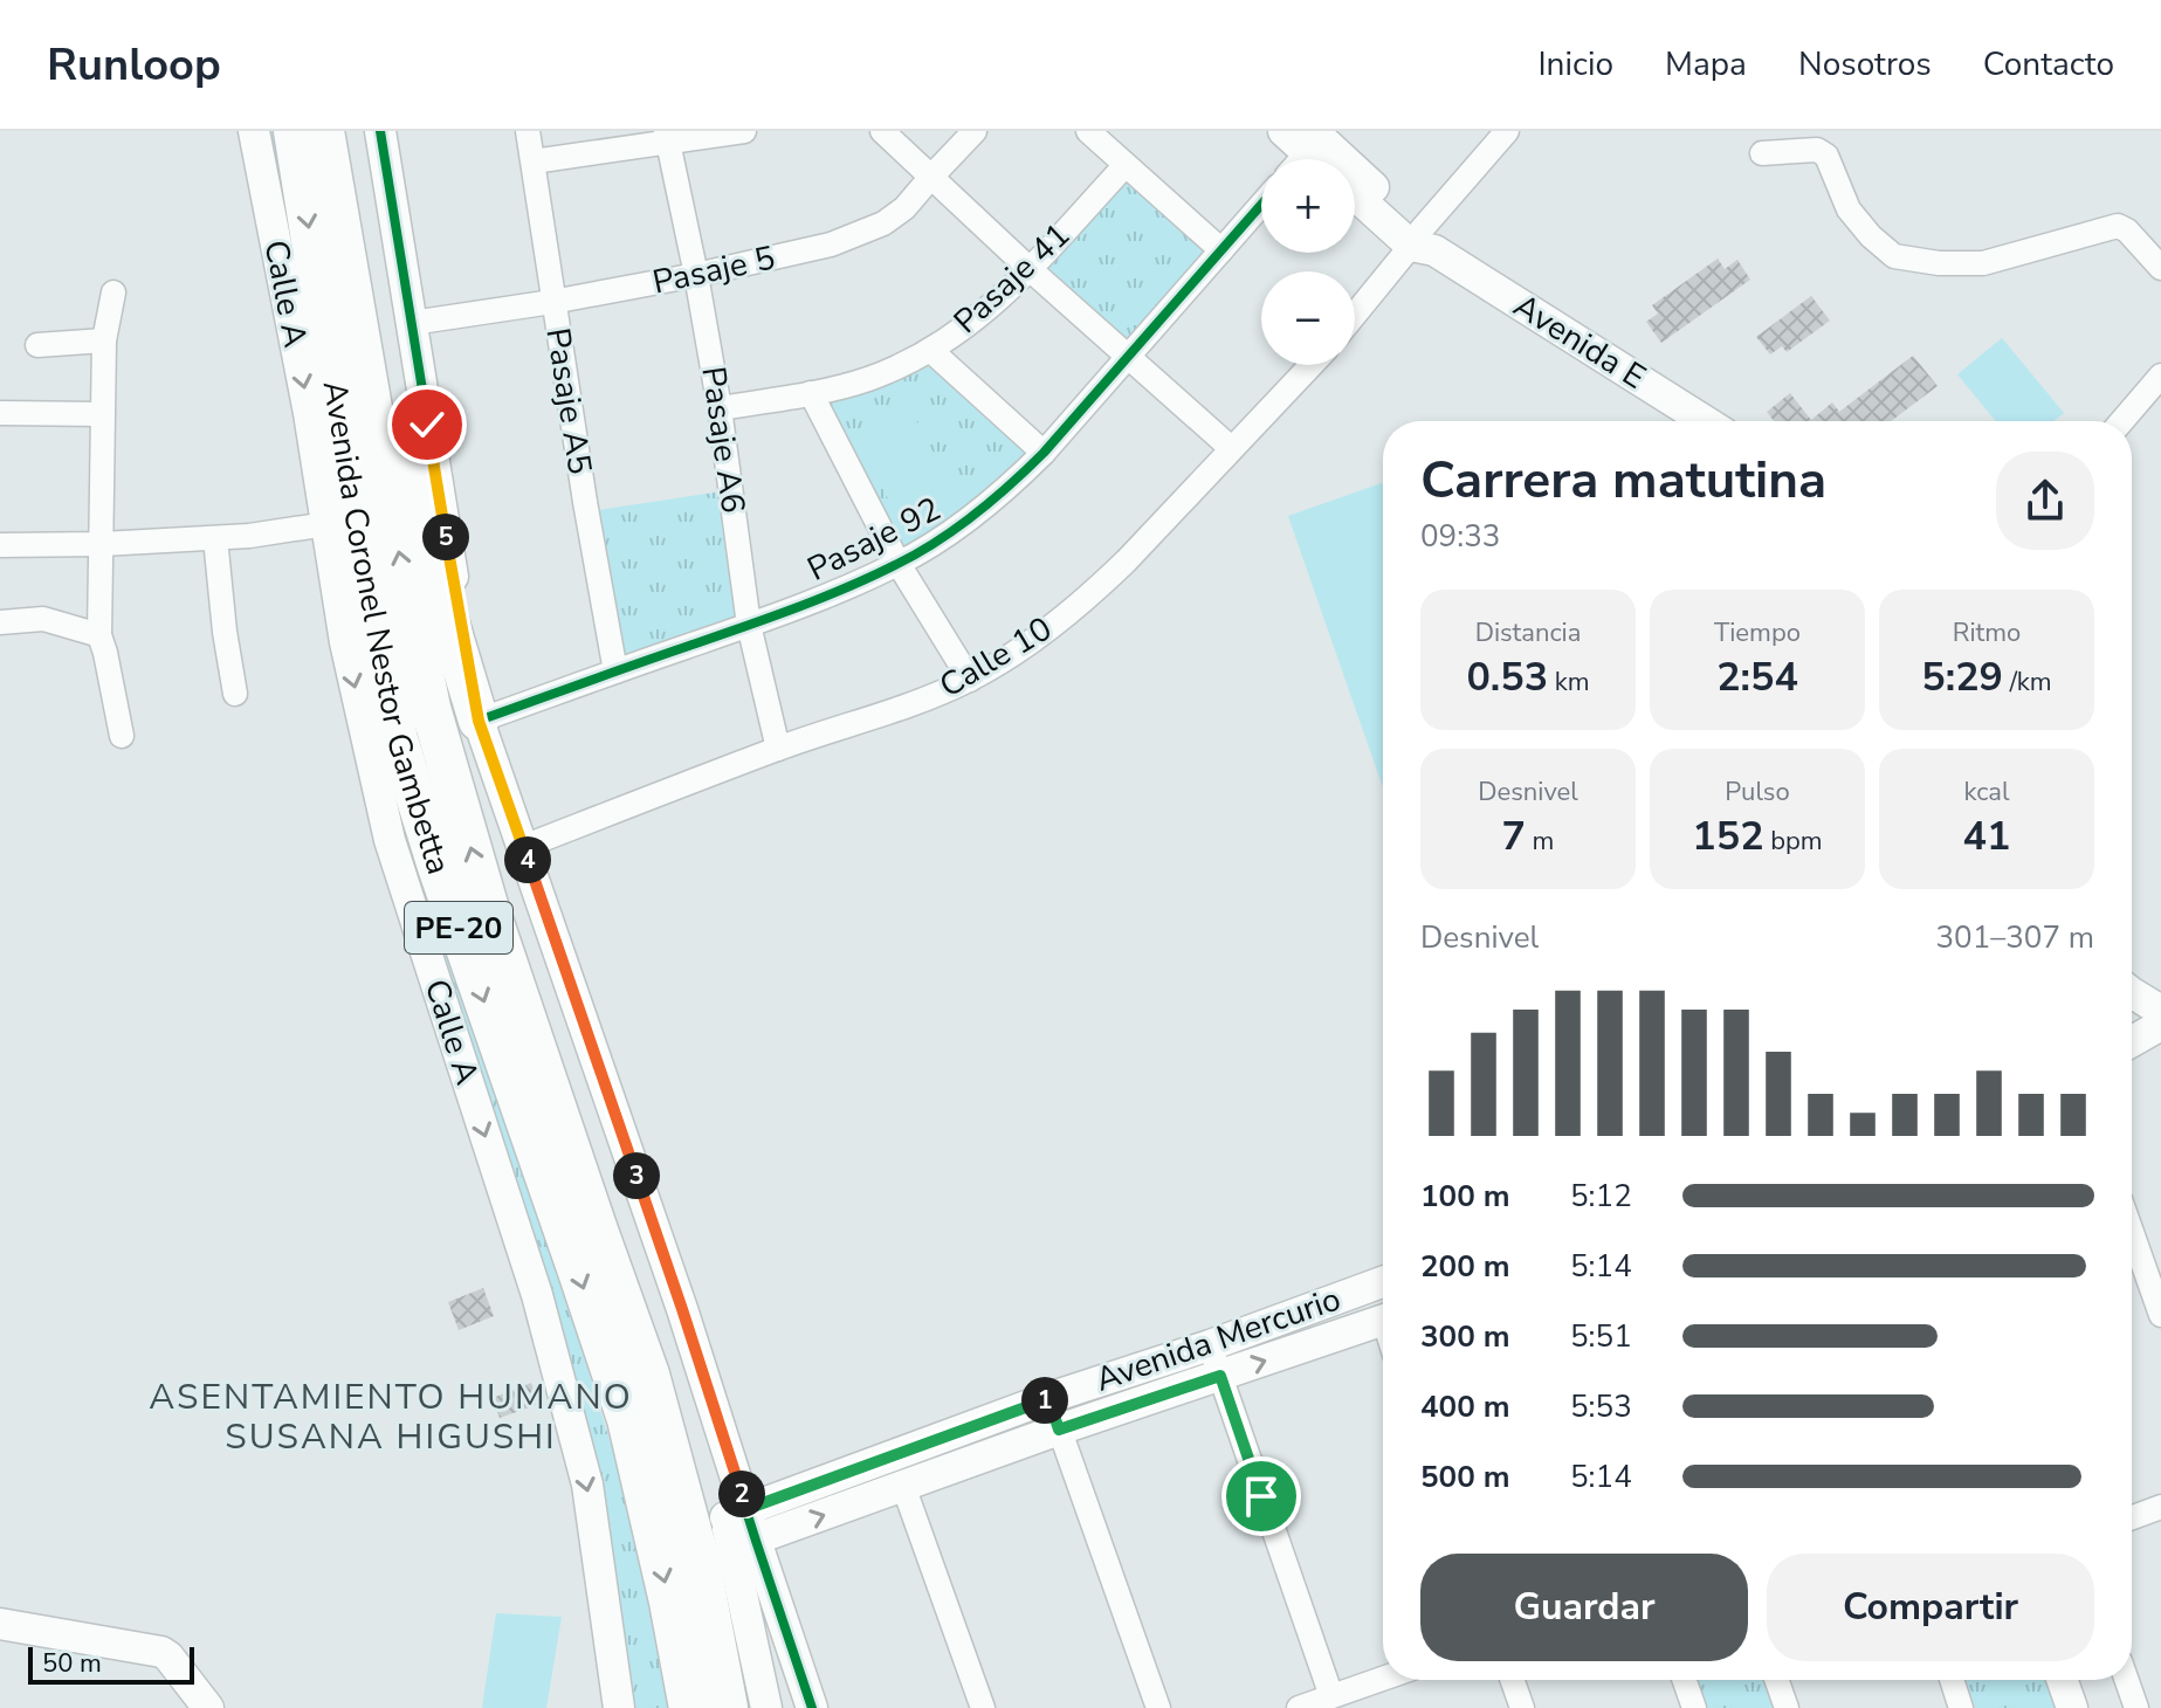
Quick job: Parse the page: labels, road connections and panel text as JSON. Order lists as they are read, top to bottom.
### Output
{
  "streets": {
    "highway": ["Avenida Coronel Nestor Gambetta", "PE-20"],
    "street": [
      "Pasaje 5",
      "Pasaje 41",
      "Calle A",
      "Avenida E",
      "Pasaje A5",
      "Pasaje A6",
      "Pasaje 92",
      "Calle 10",
      "Avenida Mercurio"
    ]
  },
  "crossings": [
    ["Pasaje 5", "Pasaje A5"],
    ["Pasaje 5", "Pasaje A6"],
    ["Pasaje 41", "Pasaje A6"],
    ["Pasaje A5", "Pasaje 92"],
    ["Pasaje A6", "Pasaje 92"],
    ["Pasaje A6", "Calle 10"]
  ],
  "districts": ["ASENTAMIENTO HUMANO SUSANA HIGUSHI"],
  "scale_bar": "50 m",
  "page": {
    "header": "Runloop",
    "nav": [
      "Inicio",
      "Mapa",
      "Nosotros",
      "Contacto"
    ],
    "map_buttons": ["+", "−"],
    "heading": ["Carrera matutina", "09:33"],
    "pins": [
      "5",
      "4",
      "3",
      "1",
      "2"
    ],
    "stats": [
      ["Distancia", "0.53 km"],
      ["Tiempo", "2:54"],
      ["Ritmo", "5:29 /km"],
      ["Desnivel", "7 m"],
      ["Pulso", "152 bpm"],
      ["kcal", "41"]
    ],
    "chart": ["Desnivel", "301–307 m"],
    "list": [
      {
        "name": "100 m",
        "note": "5:12"
      },
      {
        "name": "200 m",
        "note": "5:14"
      },
      {
        "name": "300 m",
        "note": "5:51"
      },
      {
        "name": "400 m",
        "note": "5:53"
      },
      {
        "name": "500 m",
        "note": "5:14"
      }
    ],
    "buttons": ["Guardar", "Compartir"],
    "scale": "50 m"
  }
}
